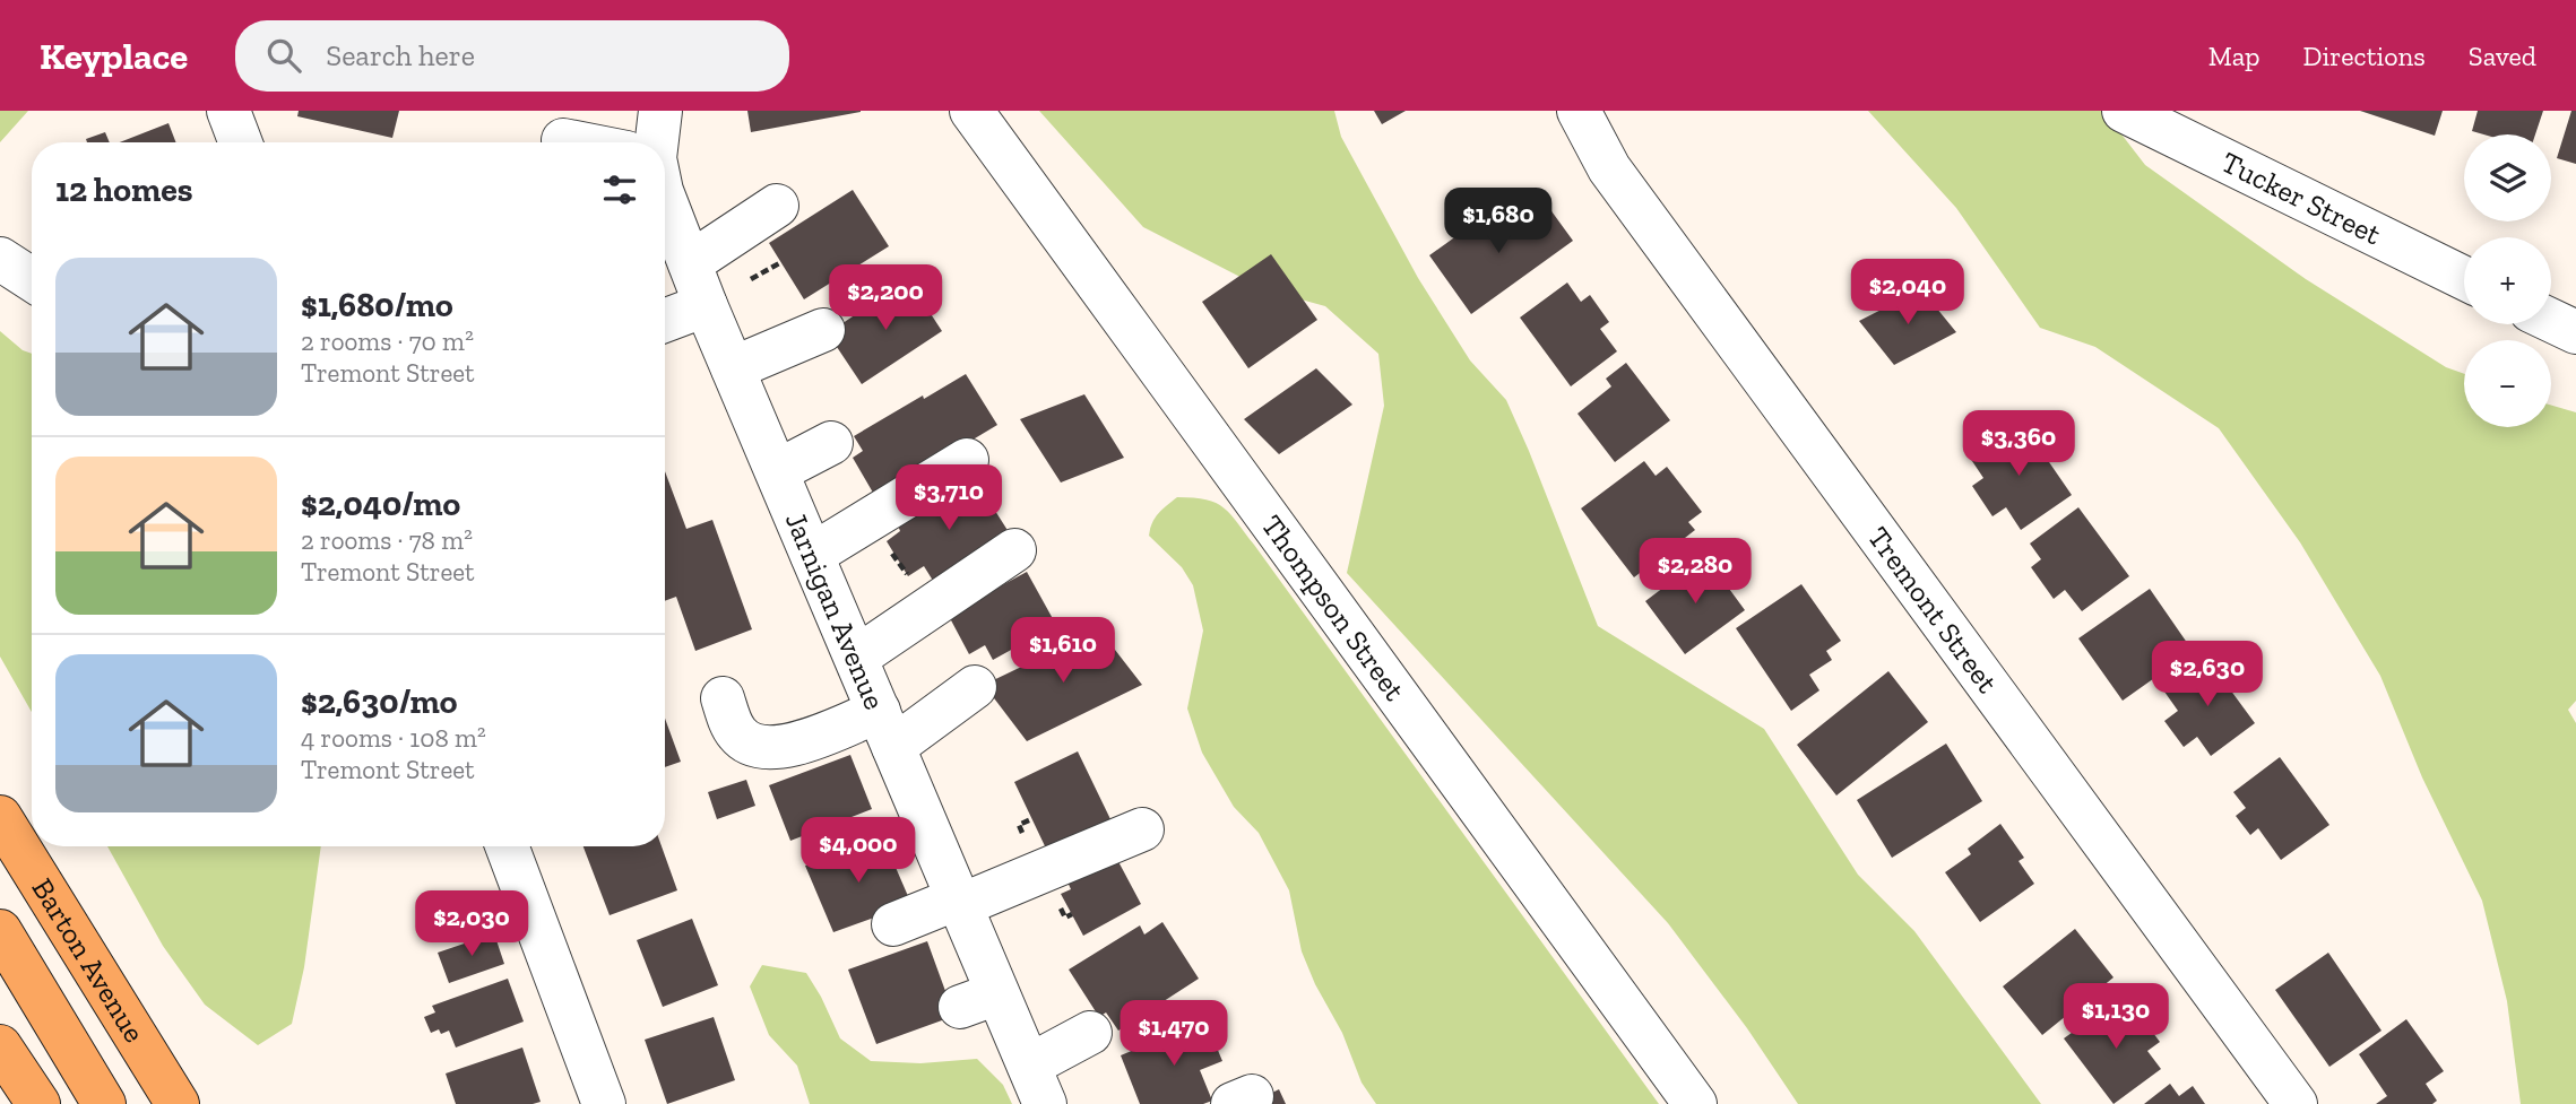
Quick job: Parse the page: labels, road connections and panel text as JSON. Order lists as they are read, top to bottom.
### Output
{
  "streets": {
    "main road": ["Barton Avenue"],
    "street": [
      "Tucker Street",
      "Thompson Street",
      "Tremont Street",
      "Jarnigan Avenue"
    ]
  },
  "page": {
    "header": "Keyplace",
    "search": "Search here",
    "nav": ["Map", "Directions", "Saved"],
    "map_buttons": ["+", "−"],
    "heading": "12 homes",
    "price": [
      "$1,680",
      "$2,040",
      "$2,200",
      "$3,360",
      "$3,710",
      "$2,280",
      "$1,610",
      "$2,630",
      "$4,000",
      "$2,030",
      "$1,130",
      "$1,470"
    ],
    "list": [
      {
        "name": "$1,680/mo",
        "note": "2 rooms · 70 m² · Tremont Street"
      },
      {
        "name": "$2,040/mo",
        "note": "2 rooms · 78 m² · Tremont Street"
      },
      {
        "name": "$2,630/mo",
        "note": "4 rooms · 108 m² · Tremont Street"
      }
    ]
  }
}
